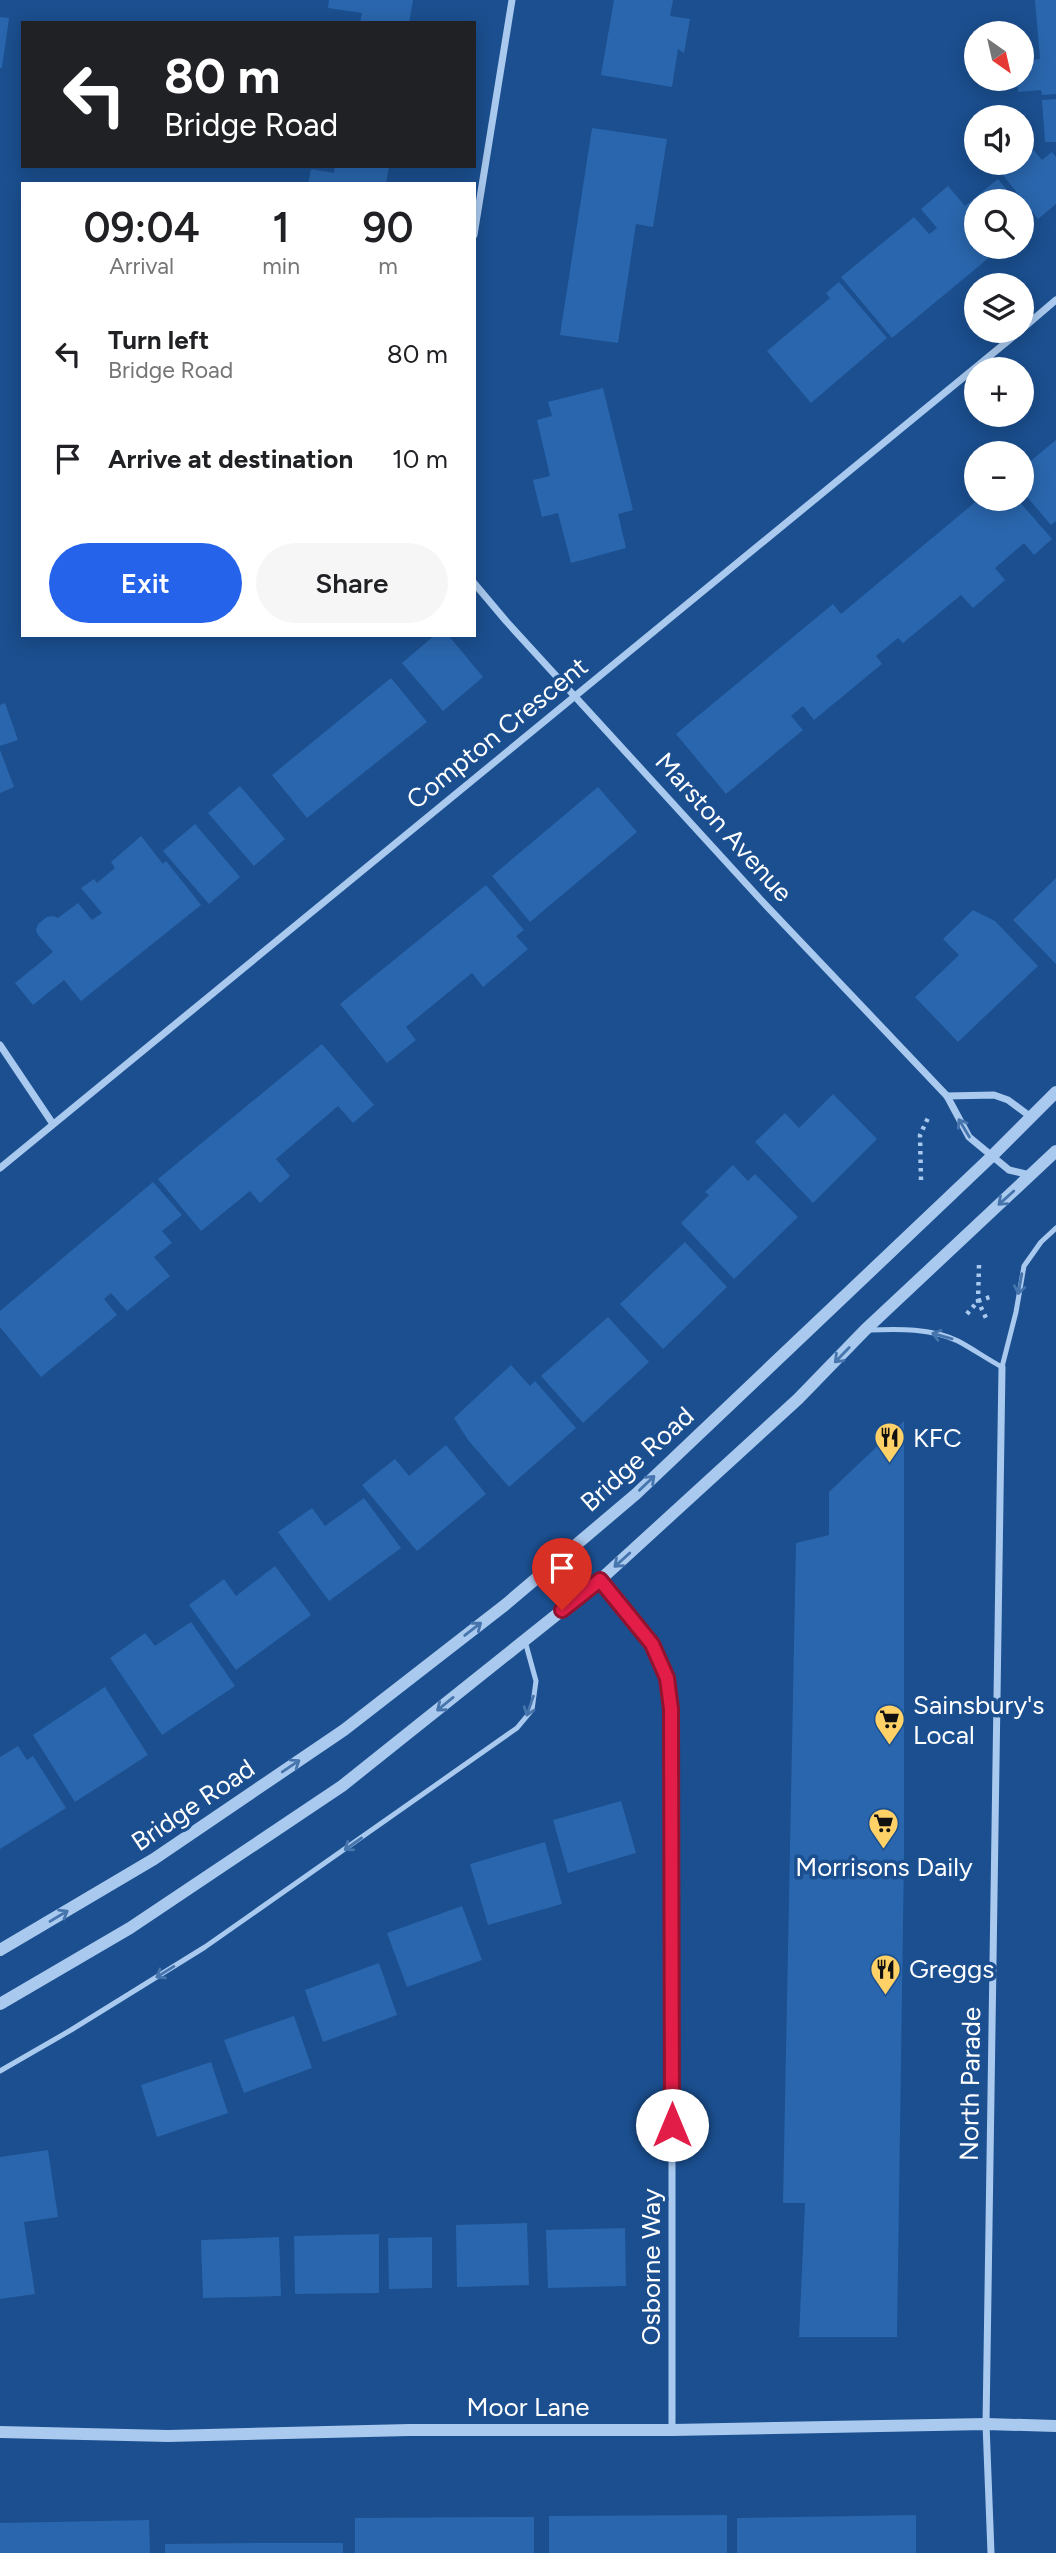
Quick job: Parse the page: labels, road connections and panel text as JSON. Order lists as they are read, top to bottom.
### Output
{
  "streets": {
    "street": [
      "Compton Crescent",
      "Marston Avenue",
      "Bridge Road",
      "North Parade",
      "Osborne Way",
      "Moor Lane"
    ]
  },
  "crossings": [
    ["Compton Crescent", "Marston Avenue"],
    ["Marston Avenue", "Bridge Road"],
    ["North Parade", "Moor Lane"],
    ["Osborne Way", "Moor Lane"]
  ],
  "places": {
    "restaurant": ["KFC", "Greggs"],
    "supermarket": ["Sainsbury's Local", "Morrisons Daily"]
  },
  "north": "bottom right",
  "page": {
    "map_buttons": ["+", "−"],
    "turn": ["80 m", "Bridge Road"],
    "eta": [
      "09:04",
      "Arrival",
      "1",
      "min",
      "90",
      "m"
    ],
    "list": [
      {
        "name": "Turn left",
        "note": "Bridge Road",
        "value": "80 m"
      },
      {
        "name": "Arrive at destination",
        "value": "10 m"
      }
    ],
    "buttons": ["Exit", "Share"]
  }
}
